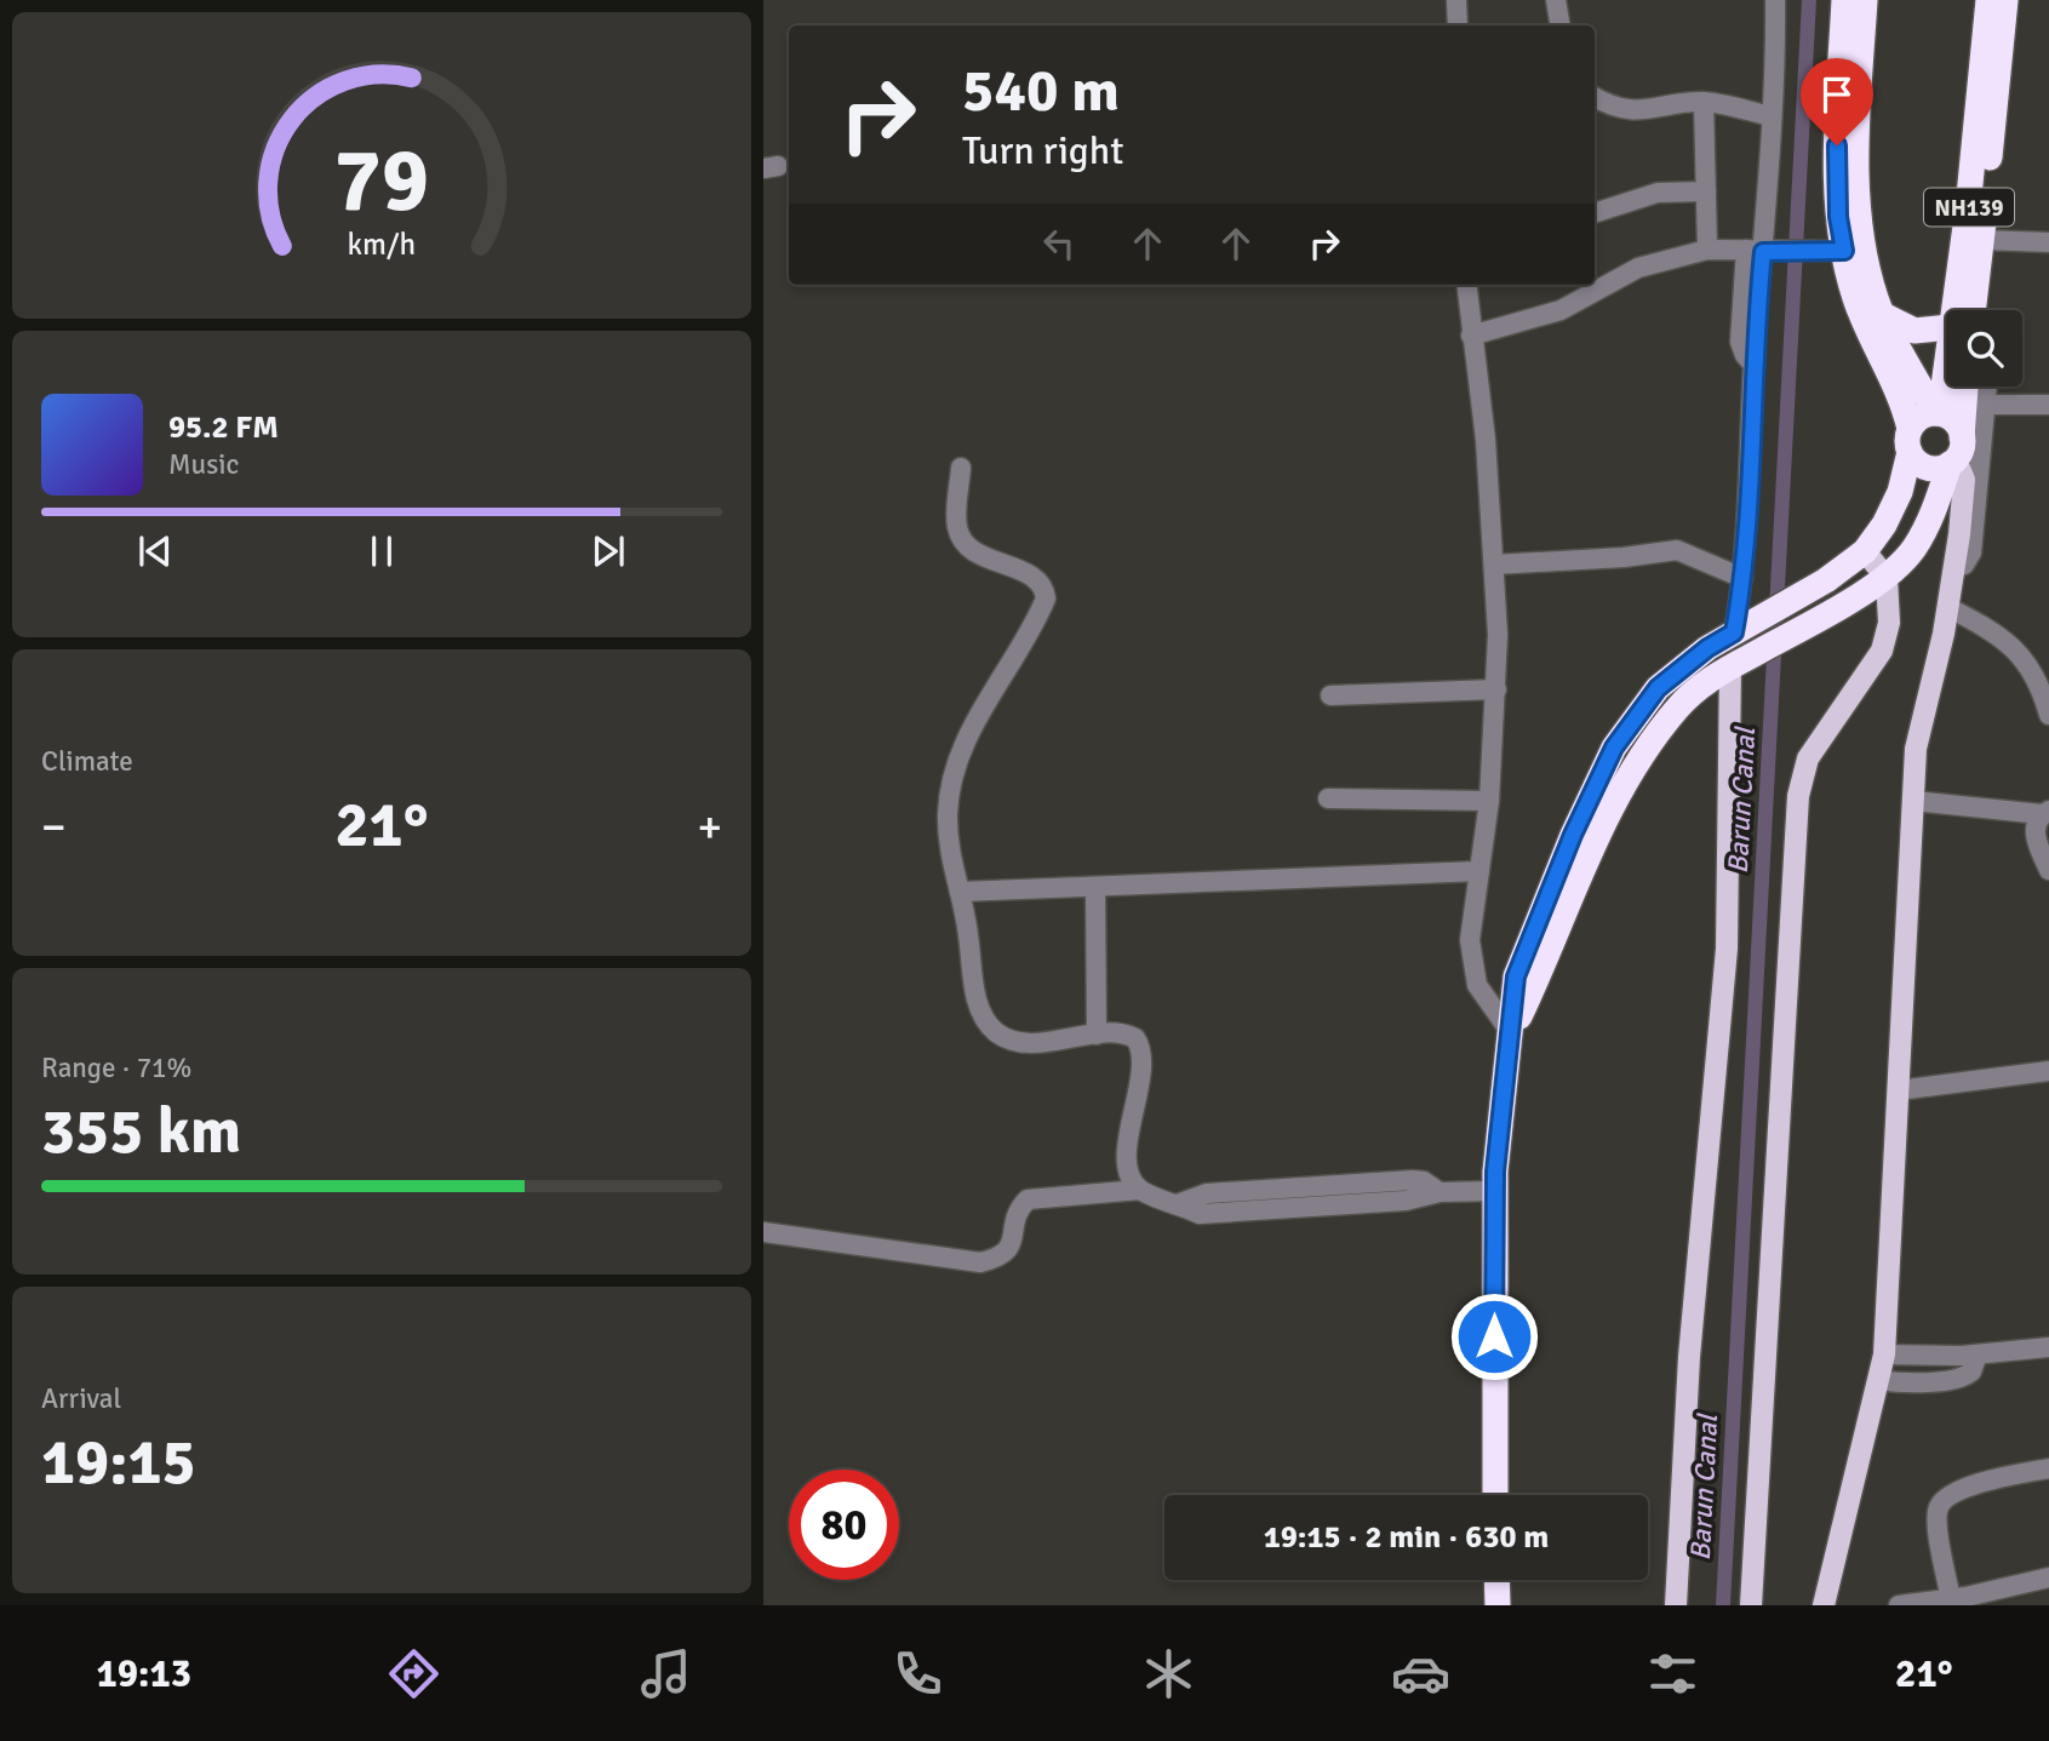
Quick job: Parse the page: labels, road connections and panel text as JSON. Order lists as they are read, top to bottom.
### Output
{
  "streets": {
    "highway": ["NH139"]
  },
  "water": ["Barun Canal"],
  "page": {
    "turn": ["540 m", "Turn right"],
    "song": ["95.2 FM", "Music"],
    "tile": [
      "Climate",
      ["Range · 71%", "355 km"],
      ["Arrival", "19:15"]
    ],
    "heat": ["−", "21°", "+"],
    "limit": "80",
    "trip": "19:15 · 2 min · 630 m",
    "tabs": ["19:13", "21°"],
    "gauge": ["79", "km/h"]
  }
}
